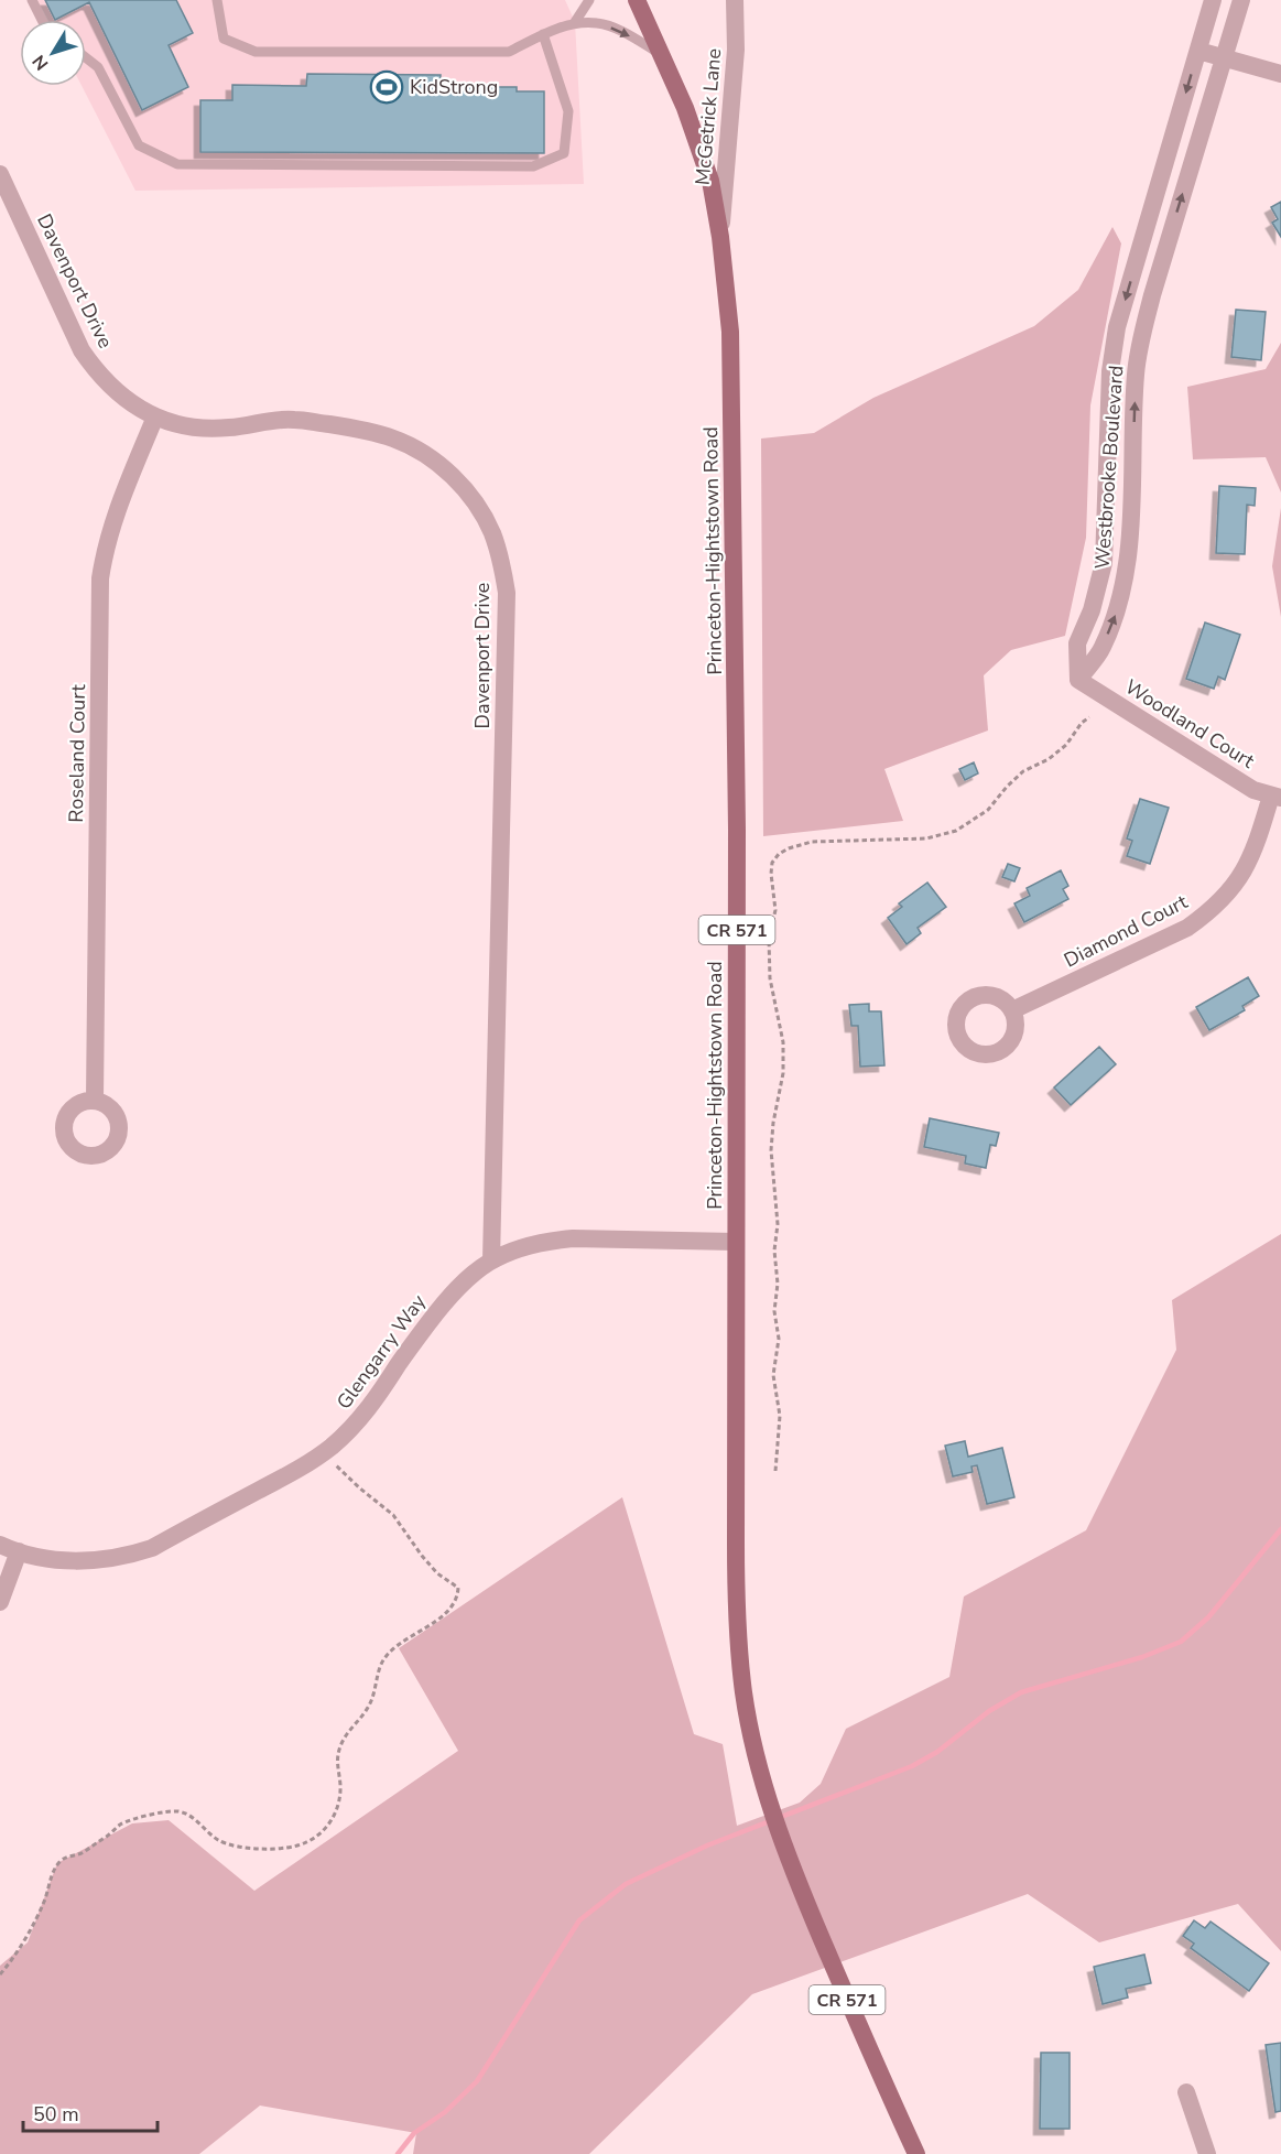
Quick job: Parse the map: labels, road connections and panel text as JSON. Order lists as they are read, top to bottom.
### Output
{
  "streets": {
    "main road": ["Princeton-Hightstown Road", "CR 571"],
    "street": [
      "McGetrick Lane",
      "Davenport Drive",
      "Westbrooke Boulevard",
      "Woodland Court",
      "Roseland Court",
      "Diamond Court",
      "Glengarry Way"
    ]
  },
  "crossings": [
    ["McGetrick Lane", "Princeton-Hightstown Road"],
    ["Davenport Drive", "Roseland Court"],
    ["Davenport Drive", "Glengarry Way"],
    ["Westbrooke Boulevard", "Woodland Court"],
    ["Princeton-Hightstown Road", "Glengarry Way"],
    ["Woodland Court", "Diamond Court"]
  ],
  "places": {
    "sports": ["KidStrong"]
  },
  "scale_bar": "50 m",
  "north": "bottom left"
}
